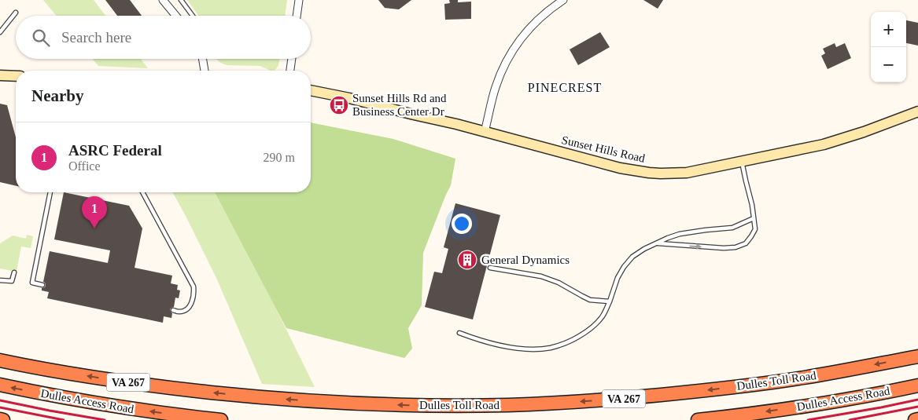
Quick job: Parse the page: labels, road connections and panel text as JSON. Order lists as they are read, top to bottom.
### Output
{
  "streets": {
    "highway": ["Dulles Toll Road", "VA 267", "Dulles Access Road"],
    "main road": ["Sunset Hills Road"]
  },
  "one_way": ["Dulles Toll Road", "Dulles Access Road"],
  "districts": ["PINECREST"],
  "places": {
    "bus stop": ["Sunset Hills Rd and Business Center Dr"],
    "building": ["General Dynamics"]
  },
  "page": {
    "map_buttons": ["+", "−"],
    "search": "Search here",
    "heading": "Nearby",
    "list": [
      {
        "mark": "1",
        "name": "ASRC Federal",
        "note": "Office",
        "value": "290 m"
      }
    ],
    "pins": "1"
  }
}
